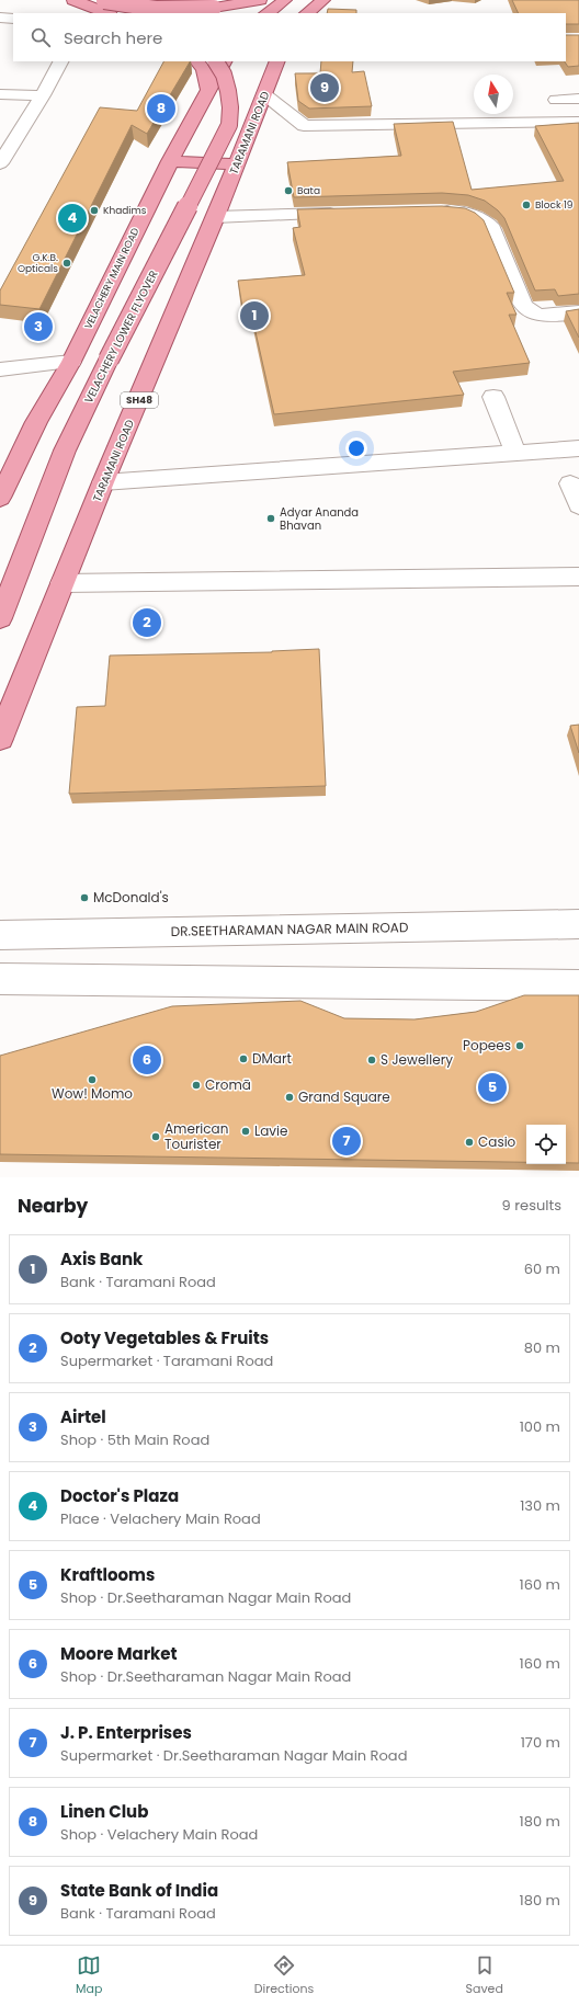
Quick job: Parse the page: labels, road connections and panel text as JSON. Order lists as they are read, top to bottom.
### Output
{
  "streets": {
    "main road": [
      "TARAMANI ROAD",
      "VELACHERY MAIN ROAD",
      "VELACHERY LOWER FLYOVER",
      "SH48"
    ],
    "street": ["DR.SEETHARAMAN NAGAR MAIN ROAD"]
  },
  "places": [
    "Bata",
    "Block 19",
    "Khadims",
    "G.K.B. Opticals",
    "Adyar Ananda Bhavan",
    "McDonald's",
    "Popees",
    "DMart",
    "S Jewellery",
    "Wow! Momo",
    "Cromā",
    "Grand Square",
    "Lavie",
    "American Tourister",
    "Casio"
  ],
  "north": "top",
  "page": {
    "search": "Search here",
    "pins": [
      "9",
      "8",
      "4",
      "1",
      "3",
      "2",
      "6",
      "5",
      "7"
    ],
    "heading": ["Nearby", "9 results"],
    "list": [
      {
        "mark": "1",
        "name": "Axis Bank",
        "note": "Bank · Taramani Road",
        "value": "60 m"
      },
      {
        "mark": "2",
        "name": "Ooty Vegetables & Fruits",
        "note": "Supermarket · Taramani Road",
        "value": "80 m"
      },
      {
        "mark": "3",
        "name": "Airtel",
        "note": "Shop · 5th Main Road",
        "value": "100 m"
      },
      {
        "mark": "4",
        "name": "Doctor's Plaza",
        "note": "Place · Velachery Main Road",
        "value": "130 m"
      },
      {
        "mark": "5",
        "name": "Kraftlooms",
        "note": "Shop · Dr.Seetharaman Nagar Main Road",
        "value": "160 m"
      },
      {
        "mark": "6",
        "name": "Moore Market",
        "note": "Shop · Dr.Seetharaman Nagar Main Road",
        "value": "160 m"
      },
      {
        "mark": "7",
        "name": "J. P. Enterprises",
        "note": "Supermarket · Dr.Seetharaman Nagar Main Road",
        "value": "170 m"
      },
      {
        "mark": "8",
        "name": "Linen Club",
        "note": "Shop · Velachery Main Road",
        "value": "180 m"
      },
      {
        "mark": "9",
        "name": "State Bank of India",
        "note": "Bank · Taramani Road",
        "value": "180 m"
      }
    ],
    "nav": ["Map", "Directions", "Saved"]
  }
}
